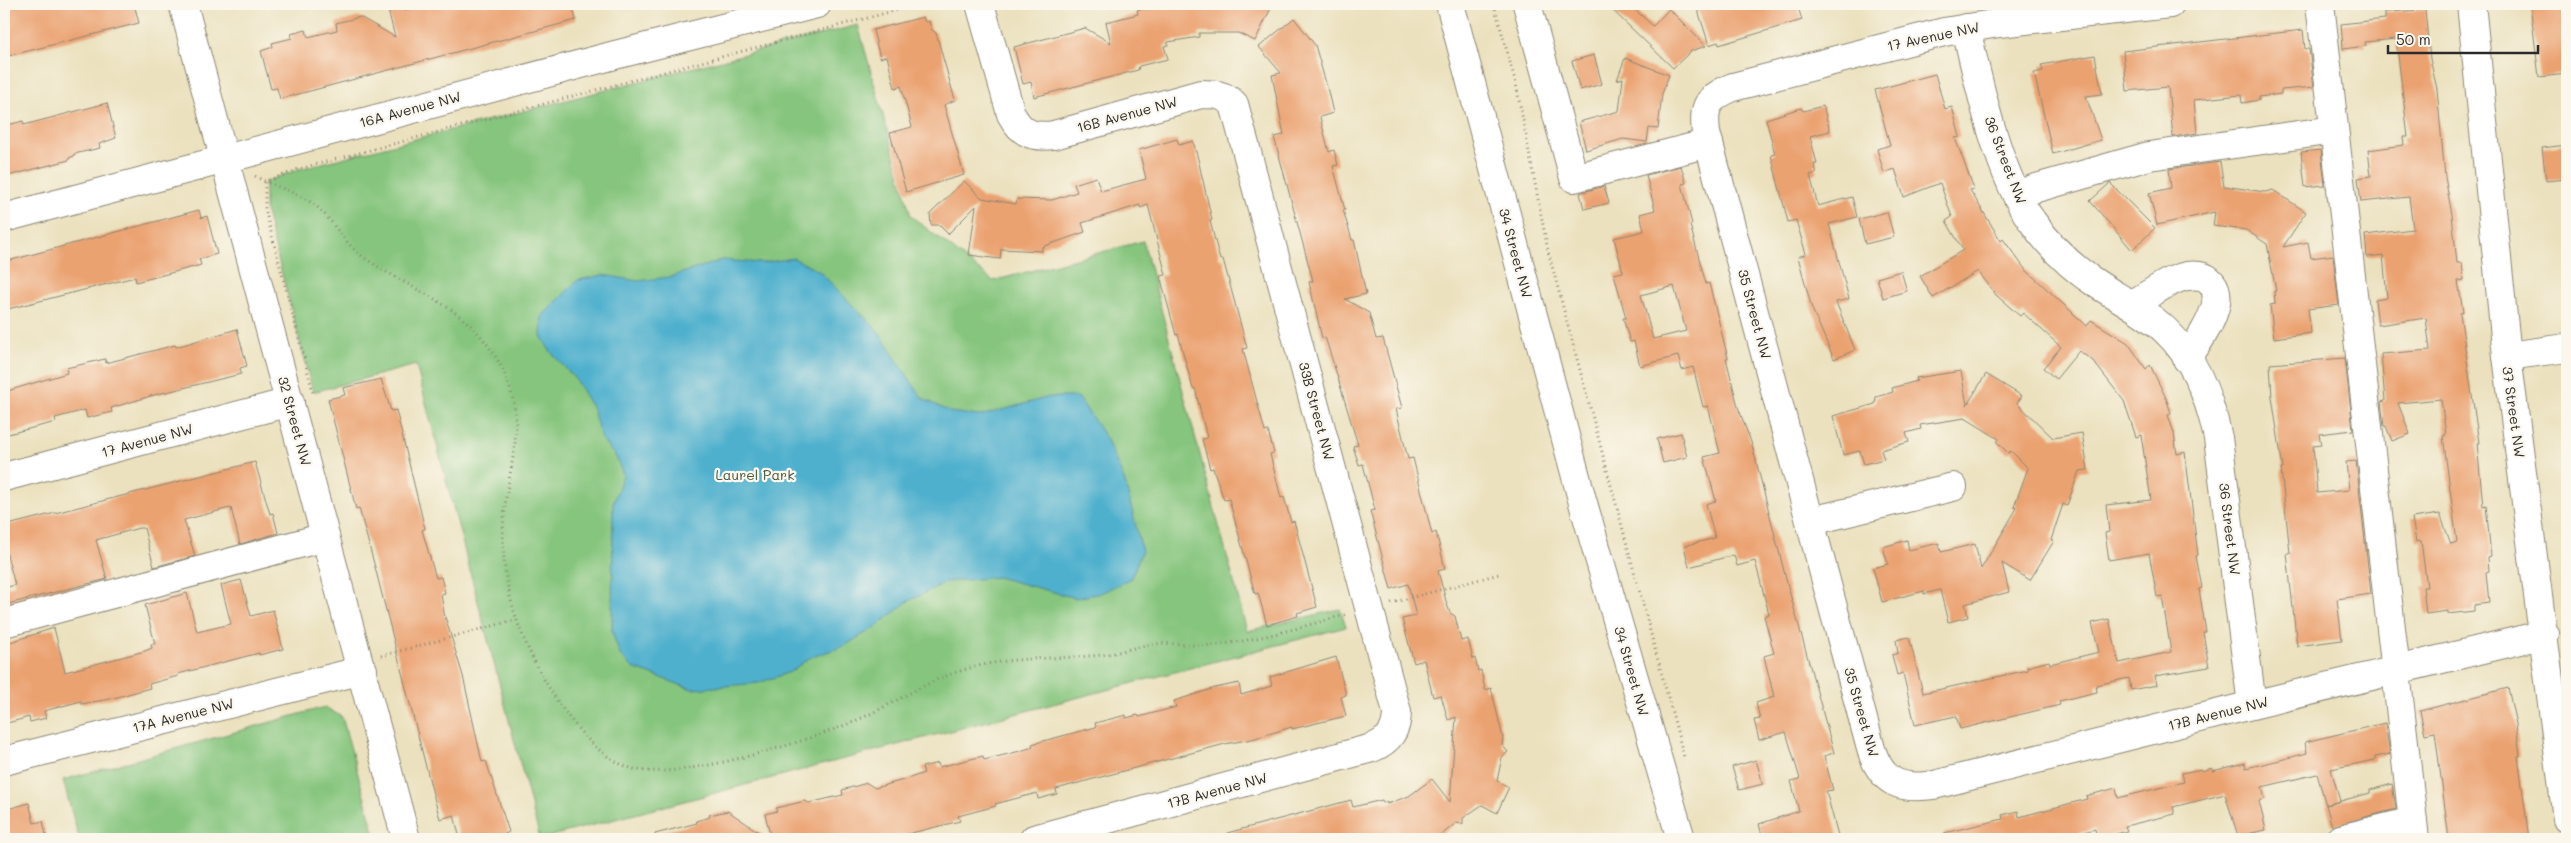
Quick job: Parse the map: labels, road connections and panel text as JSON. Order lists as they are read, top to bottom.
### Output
{
  "streets": {
    "street": [
      "17 Avenue NW",
      "16A Avenue NW",
      "16B Avenue NW",
      "36 Street NW",
      "34 Street NW",
      "35 Street NW",
      "33B Street NW",
      "37 Street NW",
      "32 Street NW",
      "17B Avenue NW",
      "17A Avenue NW"
    ]
  },
  "crossings": [
    ["17 Avenue NW", "36 Street NW"],
    ["17 Avenue NW", "35 Street NW"],
    ["17 Avenue NW", "32 Street NW"],
    ["16A Avenue NW", "32 Street NW"],
    ["16B Avenue NW", "33B Street NW"],
    ["36 Street NW", "17B Avenue NW"],
    ["35 Street NW", "17B Avenue NW"],
    ["33B Street NW", "17B Avenue NW"],
    ["37 Street NW", "17B Avenue NW"],
    ["32 Street NW", "17A Avenue NW"]
  ],
  "parks": ["Laurel Park"],
  "scale_bar": "50 m"
}
